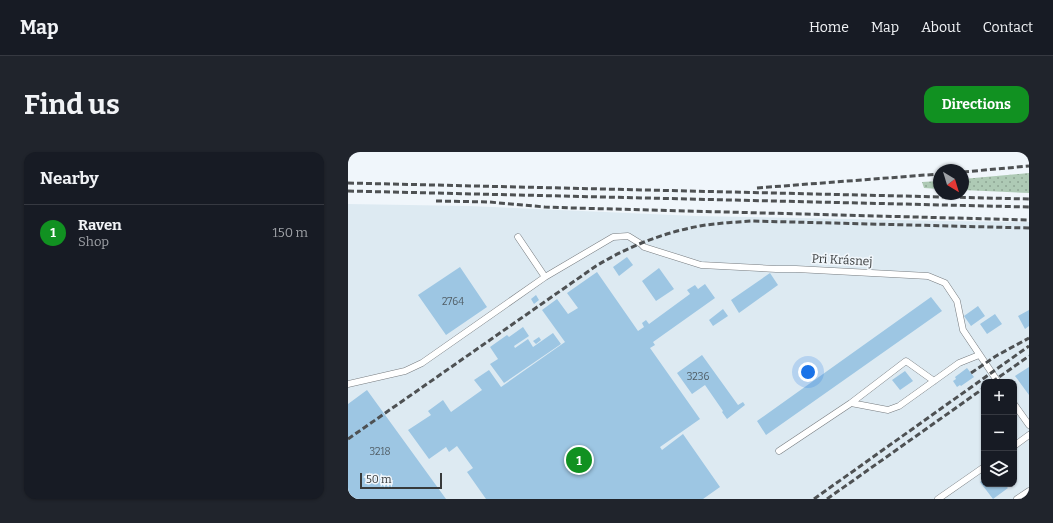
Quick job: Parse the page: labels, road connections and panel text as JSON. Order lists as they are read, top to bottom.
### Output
{
  "streets": {
    "lane": ["Pri Krásnej"]
  },
  "house_numbers": ["2764", "3236", "3218"],
  "scale_bar": "50 m",
  "north": "bottom right",
  "page": {
    "header": "Map",
    "nav": [
      "Home",
      "Map",
      "About",
      "Contact"
    ],
    "buttons": "Directions",
    "title": "Find us",
    "heading": "Nearby",
    "list": [
      {
        "mark": "1",
        "name": "Raven",
        "note": "Shop",
        "value": "150 m"
      }
    ],
    "map_buttons": ["+", "−"],
    "pins": "1",
    "scale": "50 m"
  }
}
